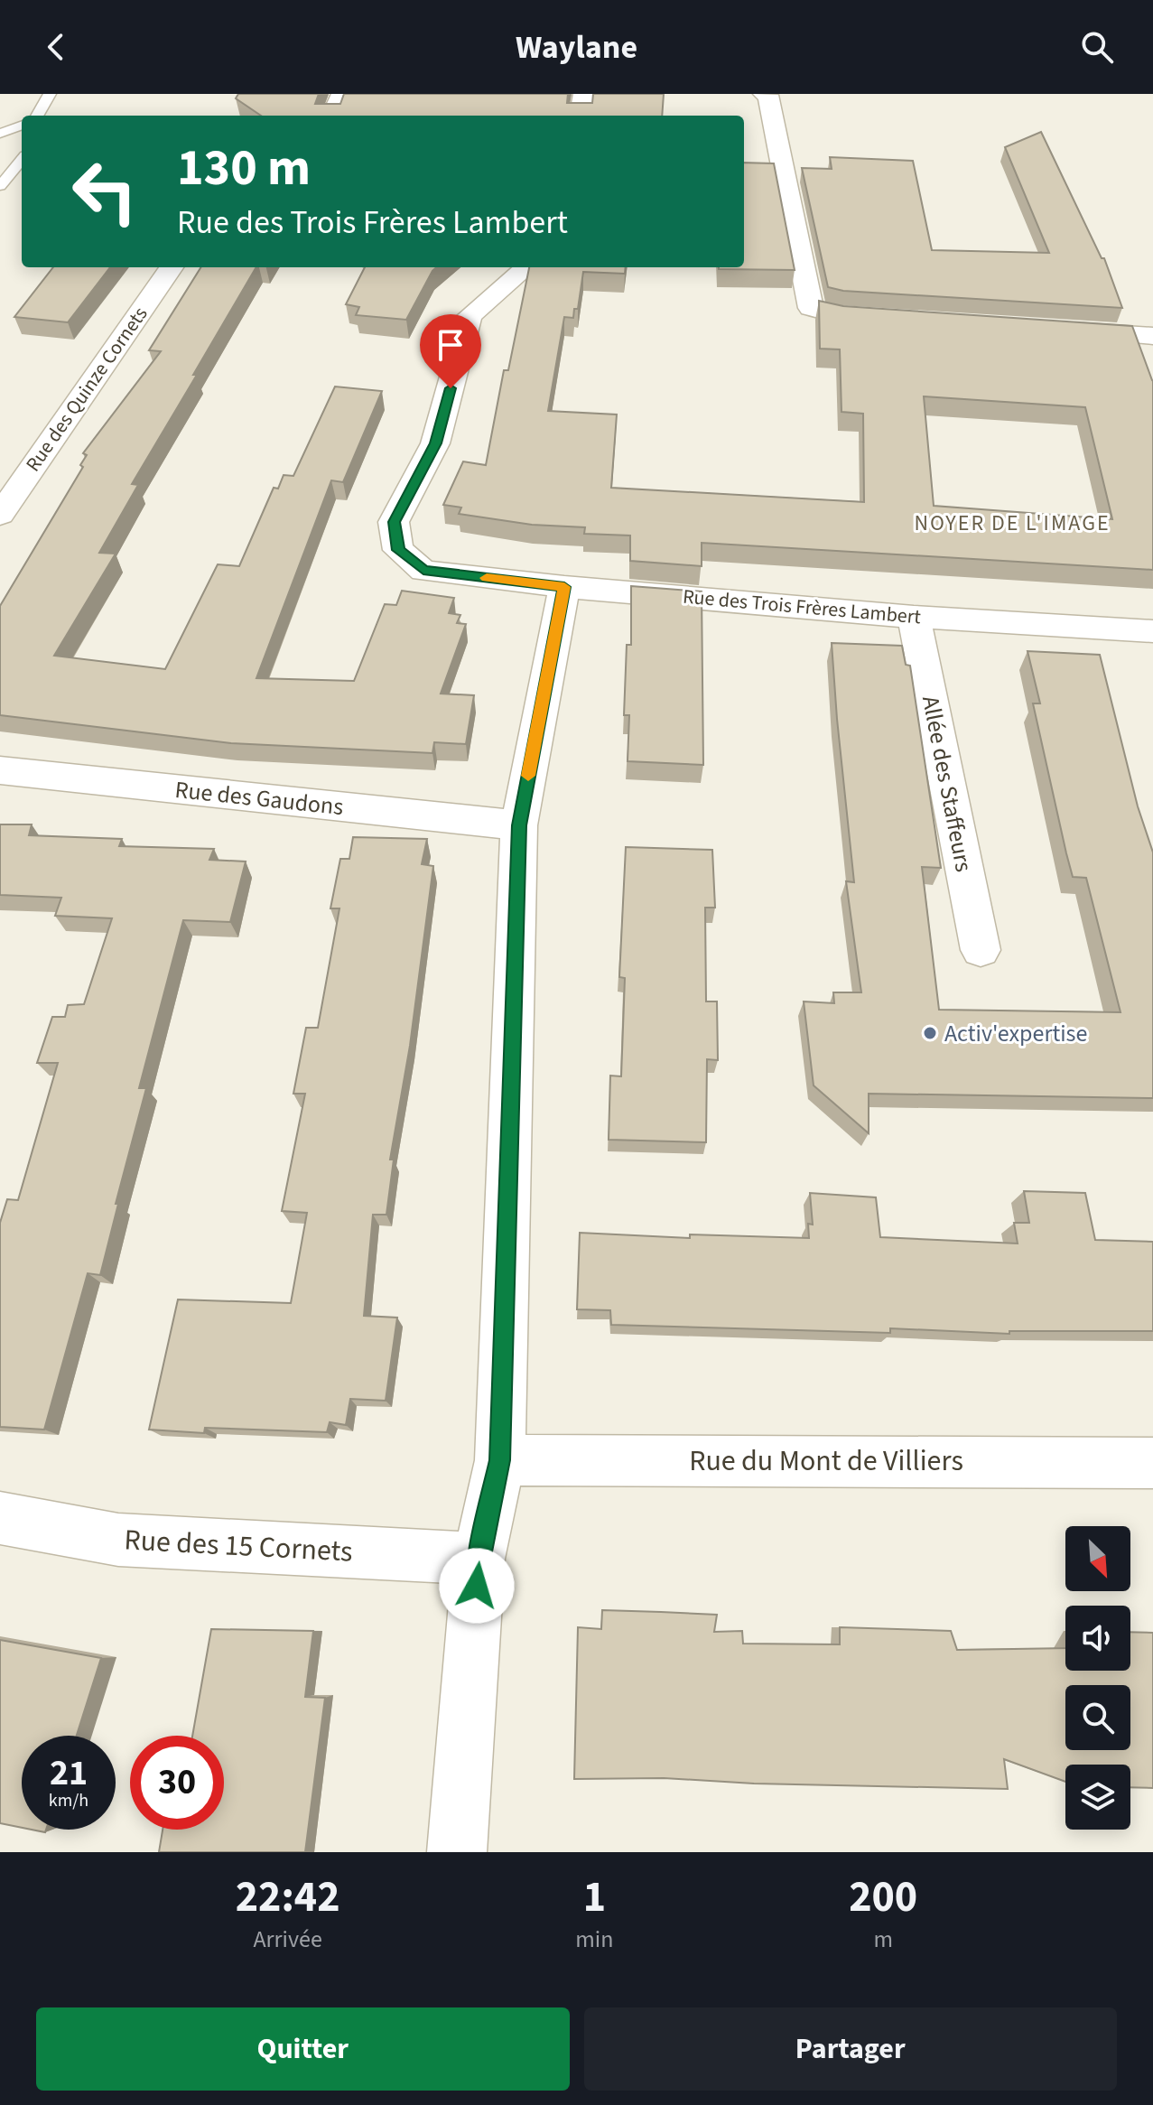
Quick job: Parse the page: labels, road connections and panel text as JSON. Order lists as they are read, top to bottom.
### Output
{
  "streets": {
    "street": [
      "Rue des Quinze Cornets",
      "Rue des Trois Frères Lambert",
      "Allée des Staffeurs",
      "Rue des Gaudons",
      "Rue du Mont de Villiers",
      "Rue des 15 Cornets"
    ]
  },
  "crossings": [
    ["Rue des Trois Frères Lambert", "Allée des Staffeurs"]
  ],
  "districts": ["NOYER DE L'IMAGE"],
  "places": ["Activ'expertise"],
  "north": "bottom right",
  "page": {
    "header": "Waylane",
    "turn": ["130 m", "Rue des Trois Frères Lambert"],
    "speed": "21 km/h",
    "limit": "30",
    "eta": [
      "22:42",
      "Arrivée",
      "1",
      "min",
      "200",
      "m"
    ],
    "buttons": ["Quitter", "Partager"]
  }
}
